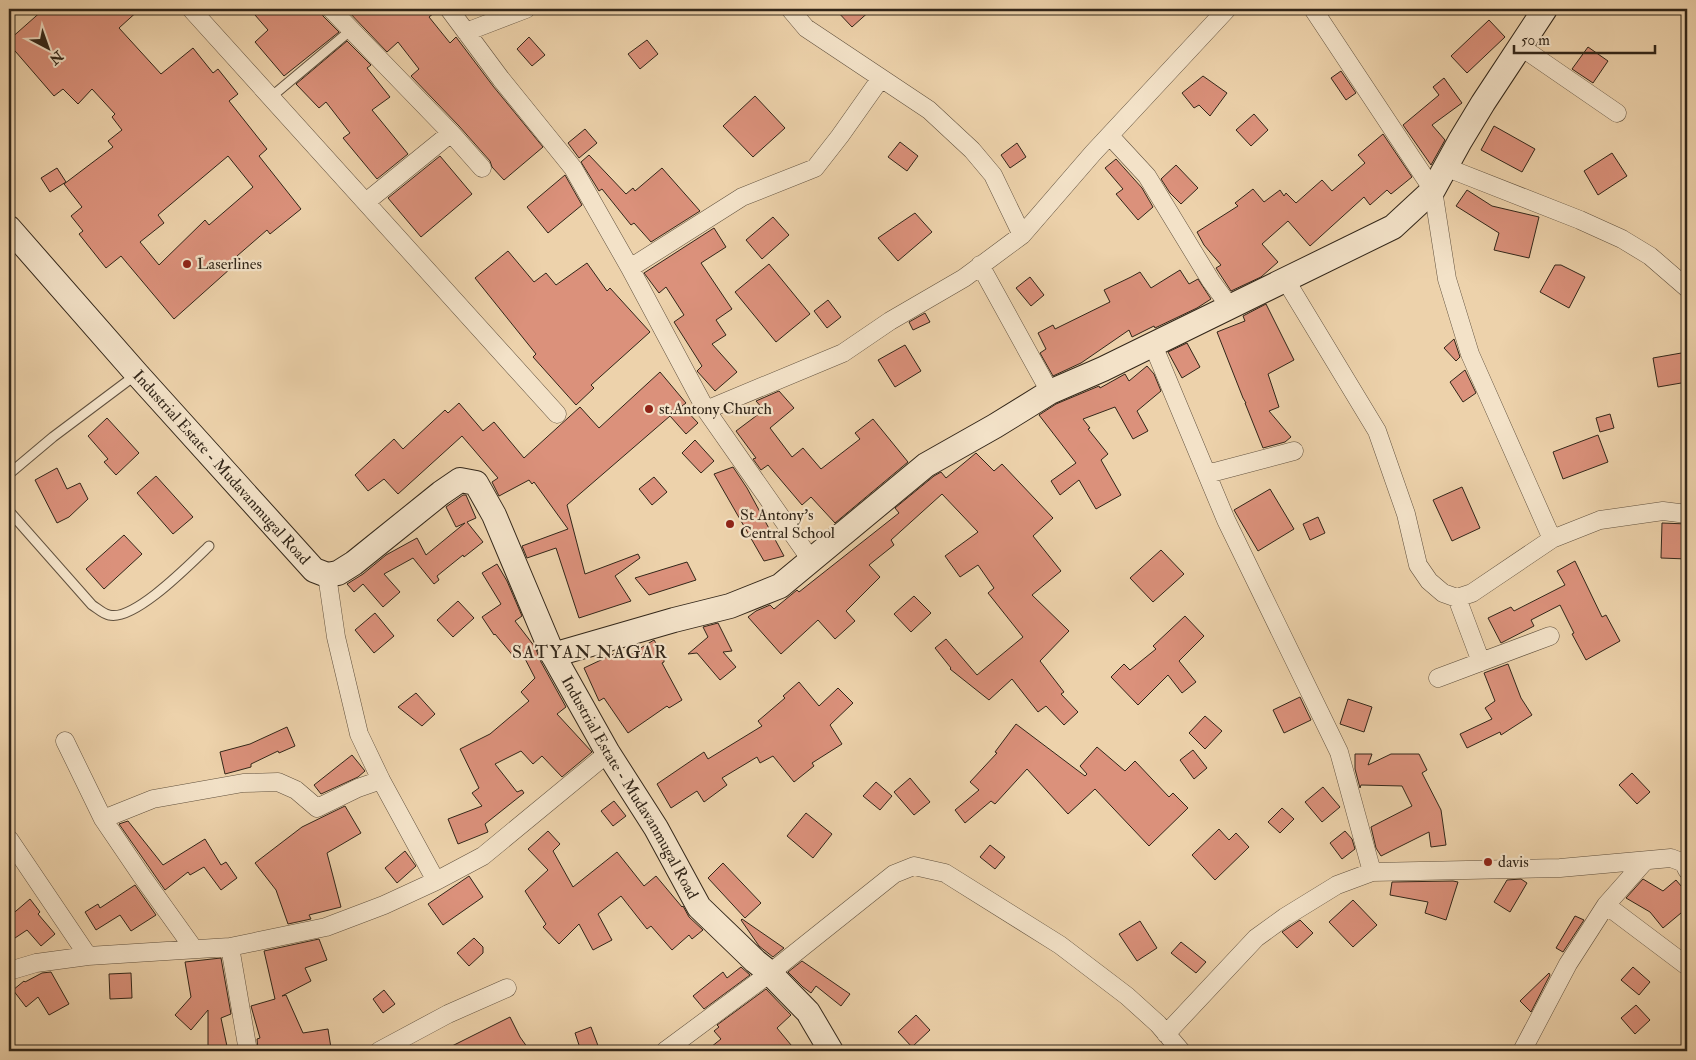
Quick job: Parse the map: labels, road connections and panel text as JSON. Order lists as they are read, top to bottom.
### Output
{
  "streets": {
    "street": ["Industrial Estate - Mudavanmugal Road"]
  },
  "districts": ["SATYAN NAGAR"],
  "places": [
    "Laserlines",
    "st.Antony Church",
    "St Antony's Central School",
    "davis"
  ],
  "scale_bar": "50 m",
  "north": "bottom right"
}
